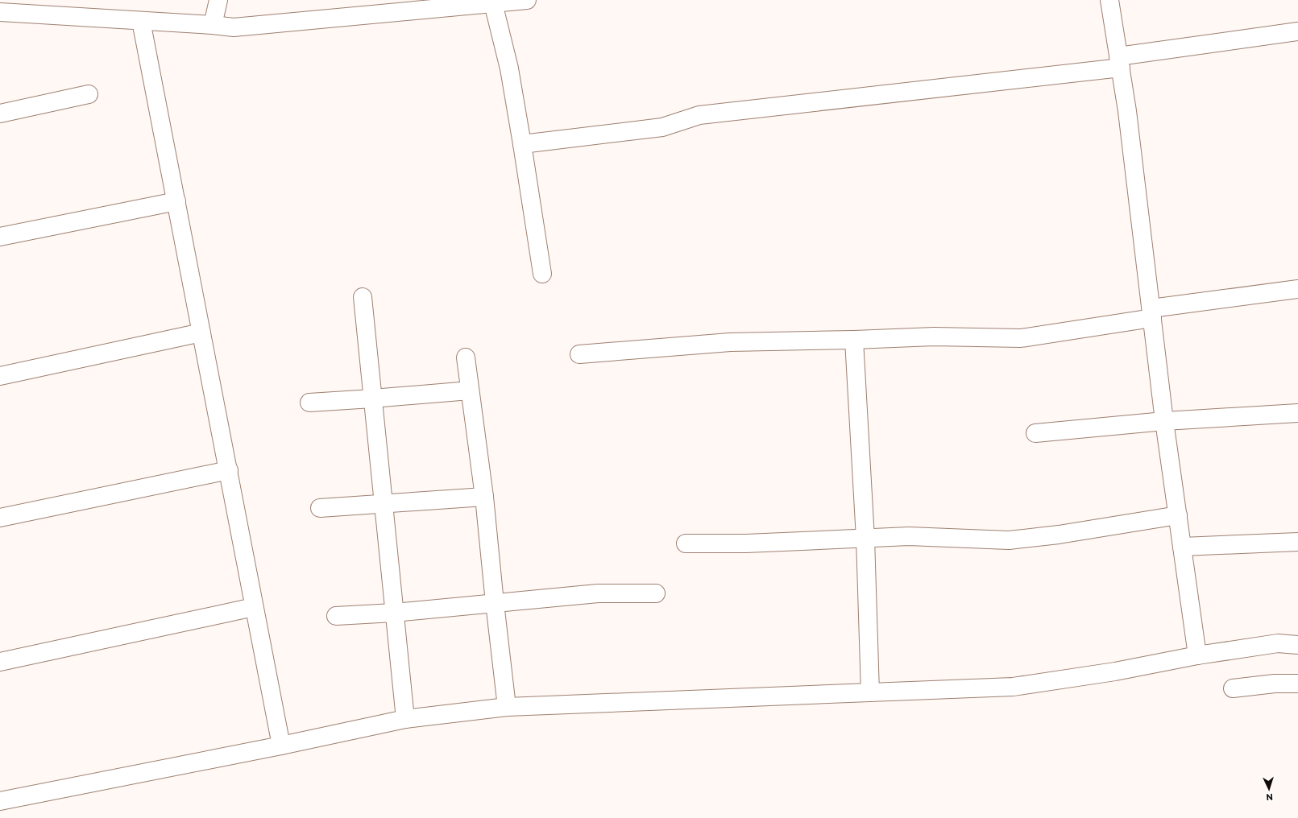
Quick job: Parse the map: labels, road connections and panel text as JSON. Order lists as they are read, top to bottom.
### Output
{
  "north": "bottom"
}
